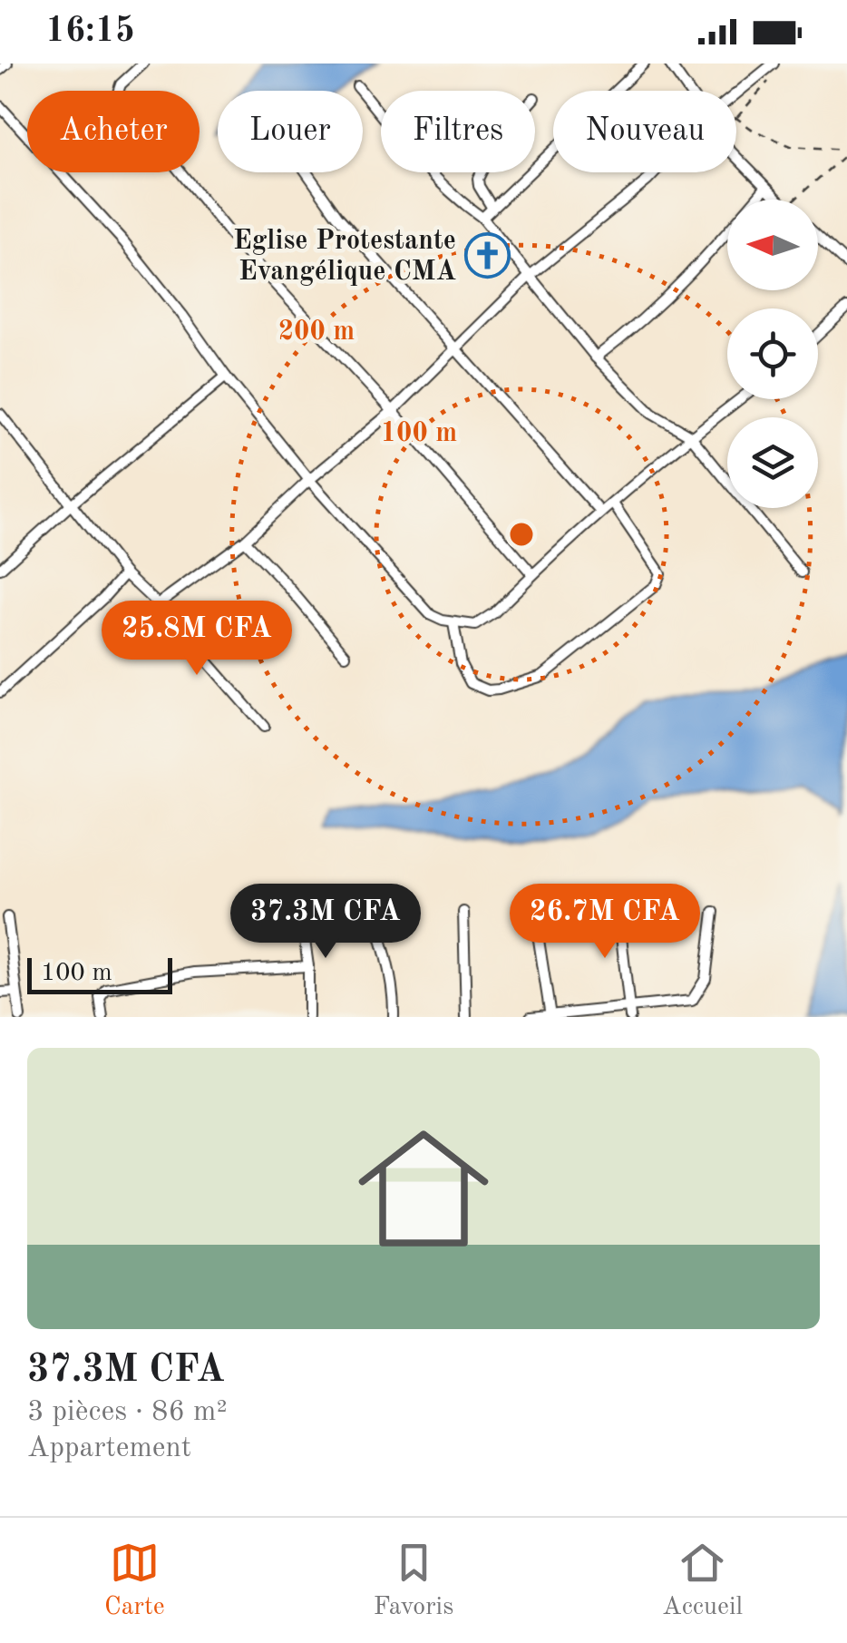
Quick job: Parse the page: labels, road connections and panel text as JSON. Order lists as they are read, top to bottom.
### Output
{
  "places": {
    "church": ["Eglise Protestante Evangélique CMA"]
  },
  "scale_bar": "100 m",
  "north": "left",
  "page": {
    "status": "16:15",
    "chip": [
      "Acheter",
      "Louer",
      "Filtres",
      "Nouveau"
    ],
    "price": ["25.8M CFA", "37.3M CFA", "26.7M CFA"],
    "scale": "100 m",
    "list": [
      {
        "name": "37.3M CFA",
        "note": "3 pièces · 86 m² · Appartement"
      }
    ],
    "tabs": ["Carte", "Favoris", "Accueil"]
  },
  "rings": ["200 m", "100 m"]
}
